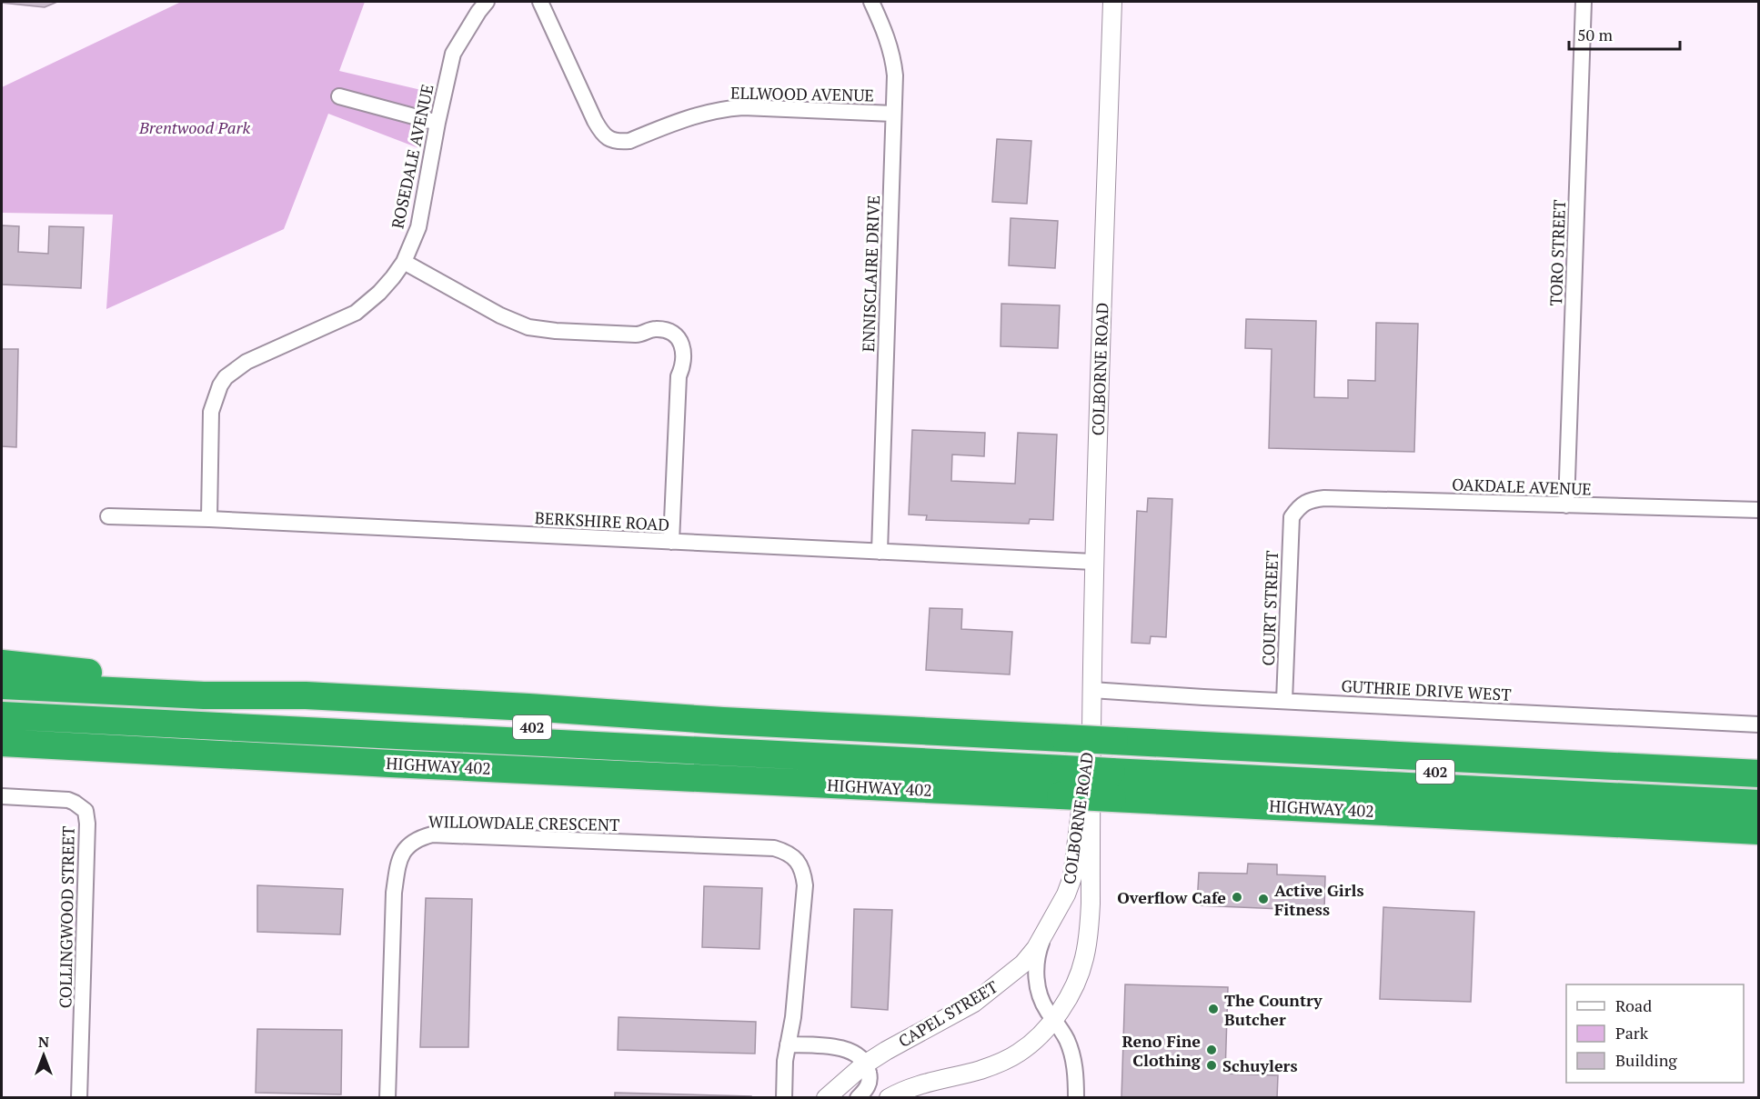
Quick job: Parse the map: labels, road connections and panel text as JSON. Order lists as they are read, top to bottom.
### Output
{
  "streets": {
    "highway": ["402", "HIGHWAY 402"],
    "street": [
      "ELLWOOD AVENUE",
      "ROSEDALE AVENUE",
      "TORO STREET",
      "ENNISCLAIRE DRIVE",
      "COLBORNE ROAD",
      "OAKDALE AVENUE",
      "BERKSHIRE ROAD",
      "COURT STREET",
      "GUTHRIE DRIVE WEST",
      "WILLOWDALE CRESCENT",
      "COLLINGWOOD STREET",
      "CAPEL STREET"
    ]
  },
  "crossings": [
    ["ELLWOOD AVENUE", "ENNISCLAIRE DRIVE"],
    ["ROSEDALE AVENUE", "BERKSHIRE ROAD"],
    ["TORO STREET", "OAKDALE AVENUE"],
    ["ENNISCLAIRE DRIVE", "BERKSHIRE ROAD"],
    ["COLBORNE ROAD", "BERKSHIRE ROAD"],
    ["COLBORNE ROAD", "GUTHRIE DRIVE WEST"],
    ["COLBORNE ROAD", "HIGHWAY 402"],
    ["COLBORNE ROAD", "CAPEL STREET"],
    ["OAKDALE AVENUE", "COURT STREET"],
    ["COURT STREET", "GUTHRIE DRIVE WEST"]
  ],
  "parks": ["Brentwood Park"],
  "places": [
    "Overflow Cafe",
    "Active Girls Fitness",
    "The Country Butcher",
    "Reno Fine Clothing",
    "Schuylers"
  ],
  "legend": ["Road", "Park", "Building"],
  "scale_bar": "50 m",
  "north": "top"
}
